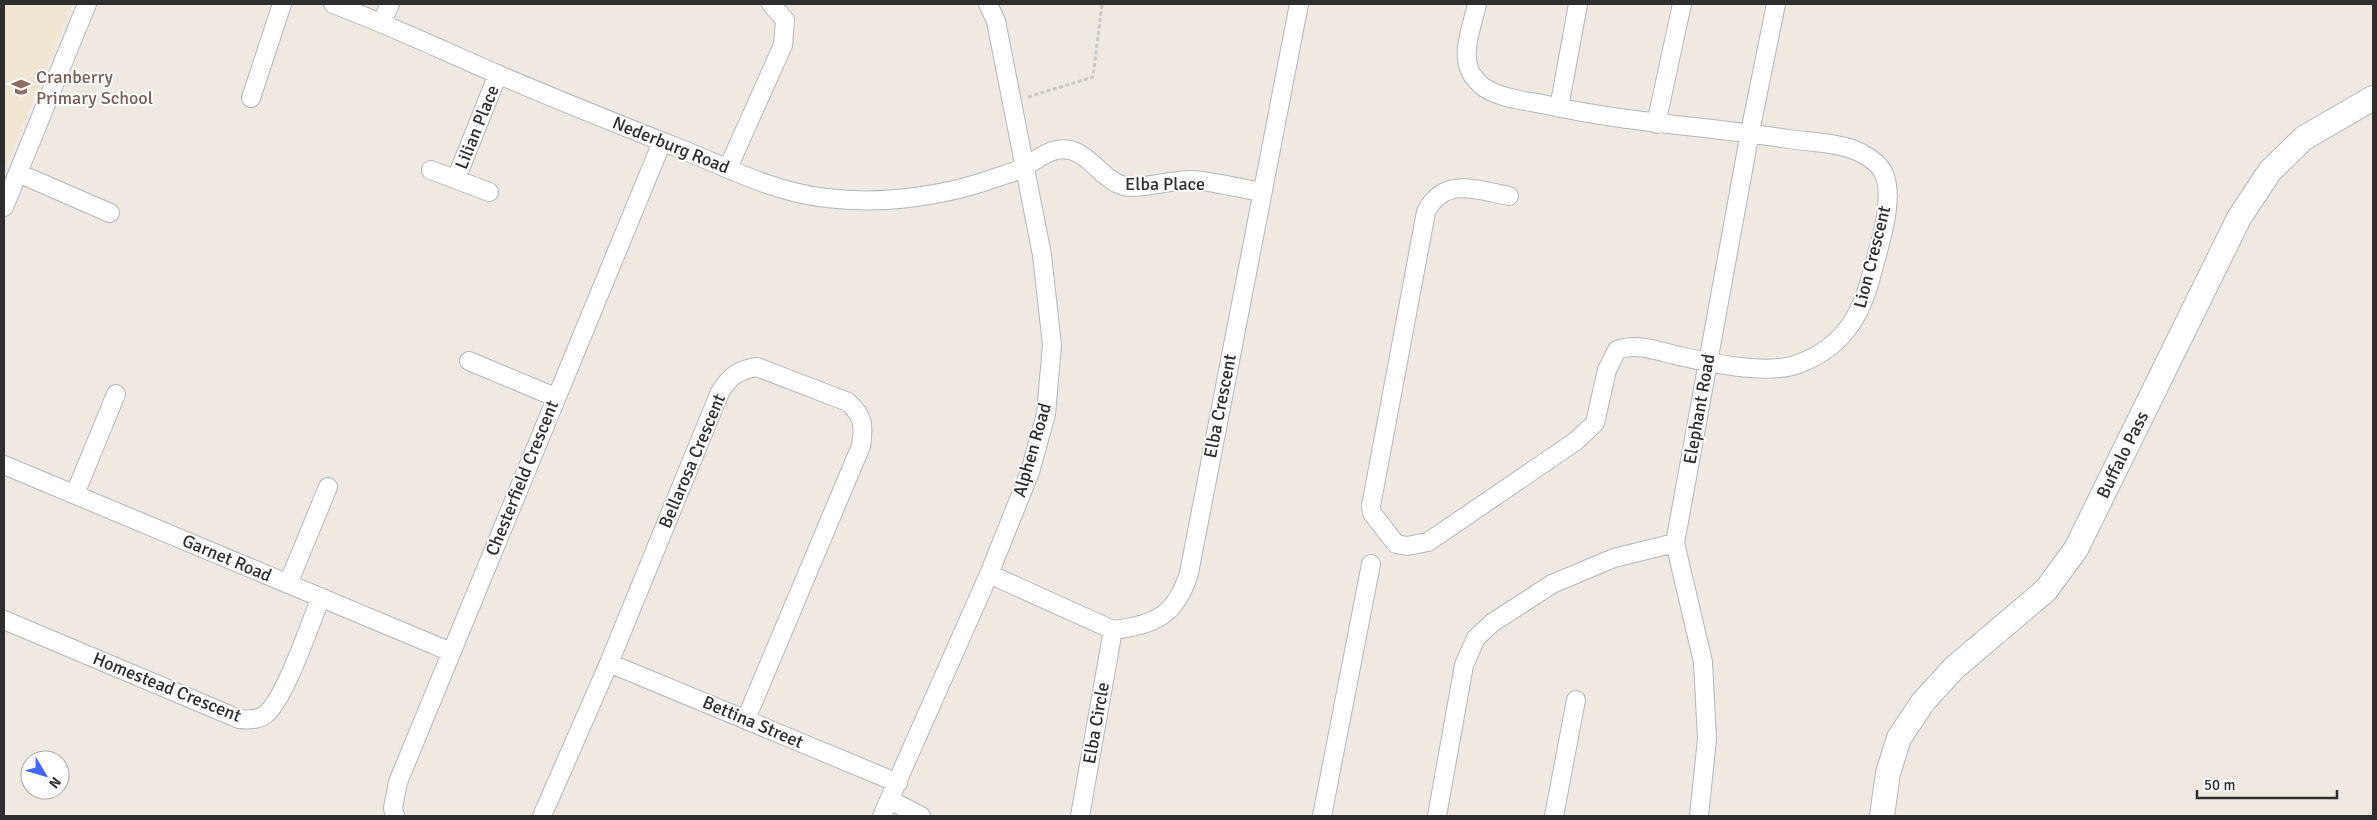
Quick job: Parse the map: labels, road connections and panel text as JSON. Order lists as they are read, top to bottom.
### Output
{
  "streets": {
    "main road": ["Buffalo Pass"],
    "street": [
      "Lilian Place",
      "Nederburg Road",
      "Elba Place",
      "Lion Crescent",
      "Elba Crescent",
      "Elephant Road",
      "Alphen Road",
      "Bellarosa Crescent",
      "Chesterfield Crescent",
      "Garnet Road",
      "Homestead Crescent",
      "Bettina Street",
      "Elba Circle"
    ]
  },
  "crossings": [
    ["Lilian Place", "Nederburg Road"],
    ["Nederburg Road", "Elba Place"],
    ["Nederburg Road", "Alphen Road"],
    ["Nederburg Road", "Chesterfield Crescent"],
    ["Elba Place", "Elba Crescent"],
    ["Elba Place", "Alphen Road"],
    ["Lion Crescent", "Elephant Road"],
    ["Elba Crescent", "Elba Circle"],
    ["Alphen Road", "Bettina Street"],
    ["Bellarosa Crescent", "Bettina Street"],
    ["Chesterfield Crescent", "Garnet Road"],
    ["Garnet Road", "Homestead Crescent"]
  ],
  "places": {
    "school or university": ["Cranberry Primary School"]
  },
  "scale_bar": "50 m",
  "north": "bottom right"
}
